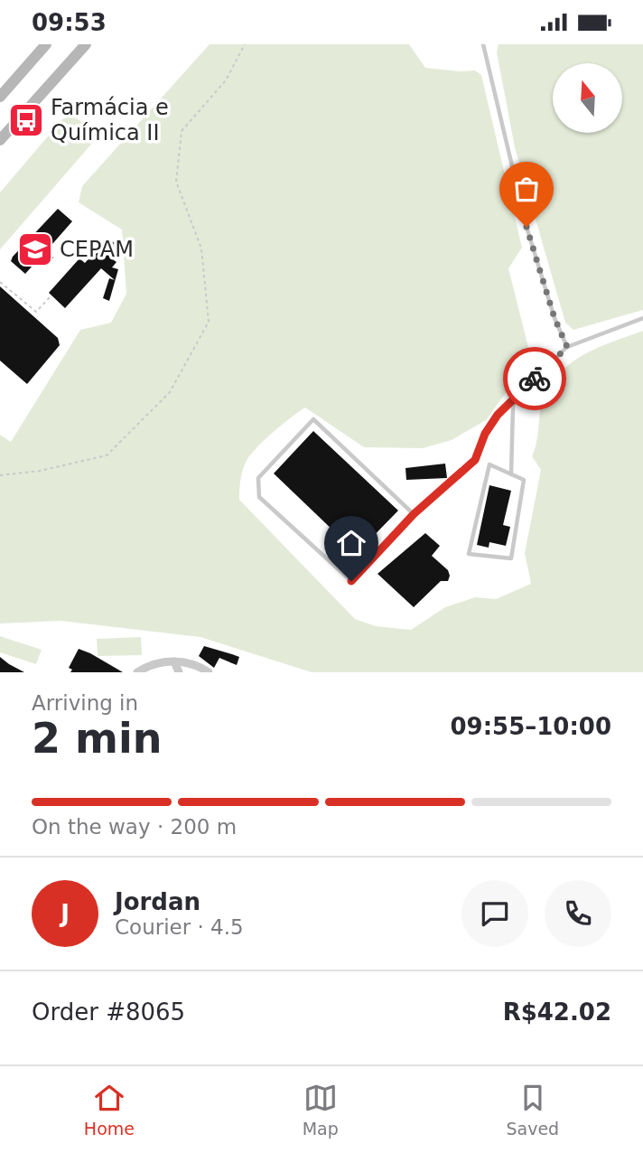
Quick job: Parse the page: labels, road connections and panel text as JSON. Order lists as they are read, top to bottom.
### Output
{
  "places": {
    "bus stop": ["Farmácia e Química II"],
    "school or university": ["CEPAM"]
  },
  "north": "top",
  "page": {
    "status": "09:53",
    "heading": ["2 min", "Arriving in", "09:55–10:00"],
    "panel": [
      "Jordan",
      "Courier · 4.5",
      "Order #8065",
      "R$42.02"
    ],
    "bar": "On the way · 200 m",
    "round": "J",
    "tabs": ["Home", "Map", "Saved"]
  }
}
